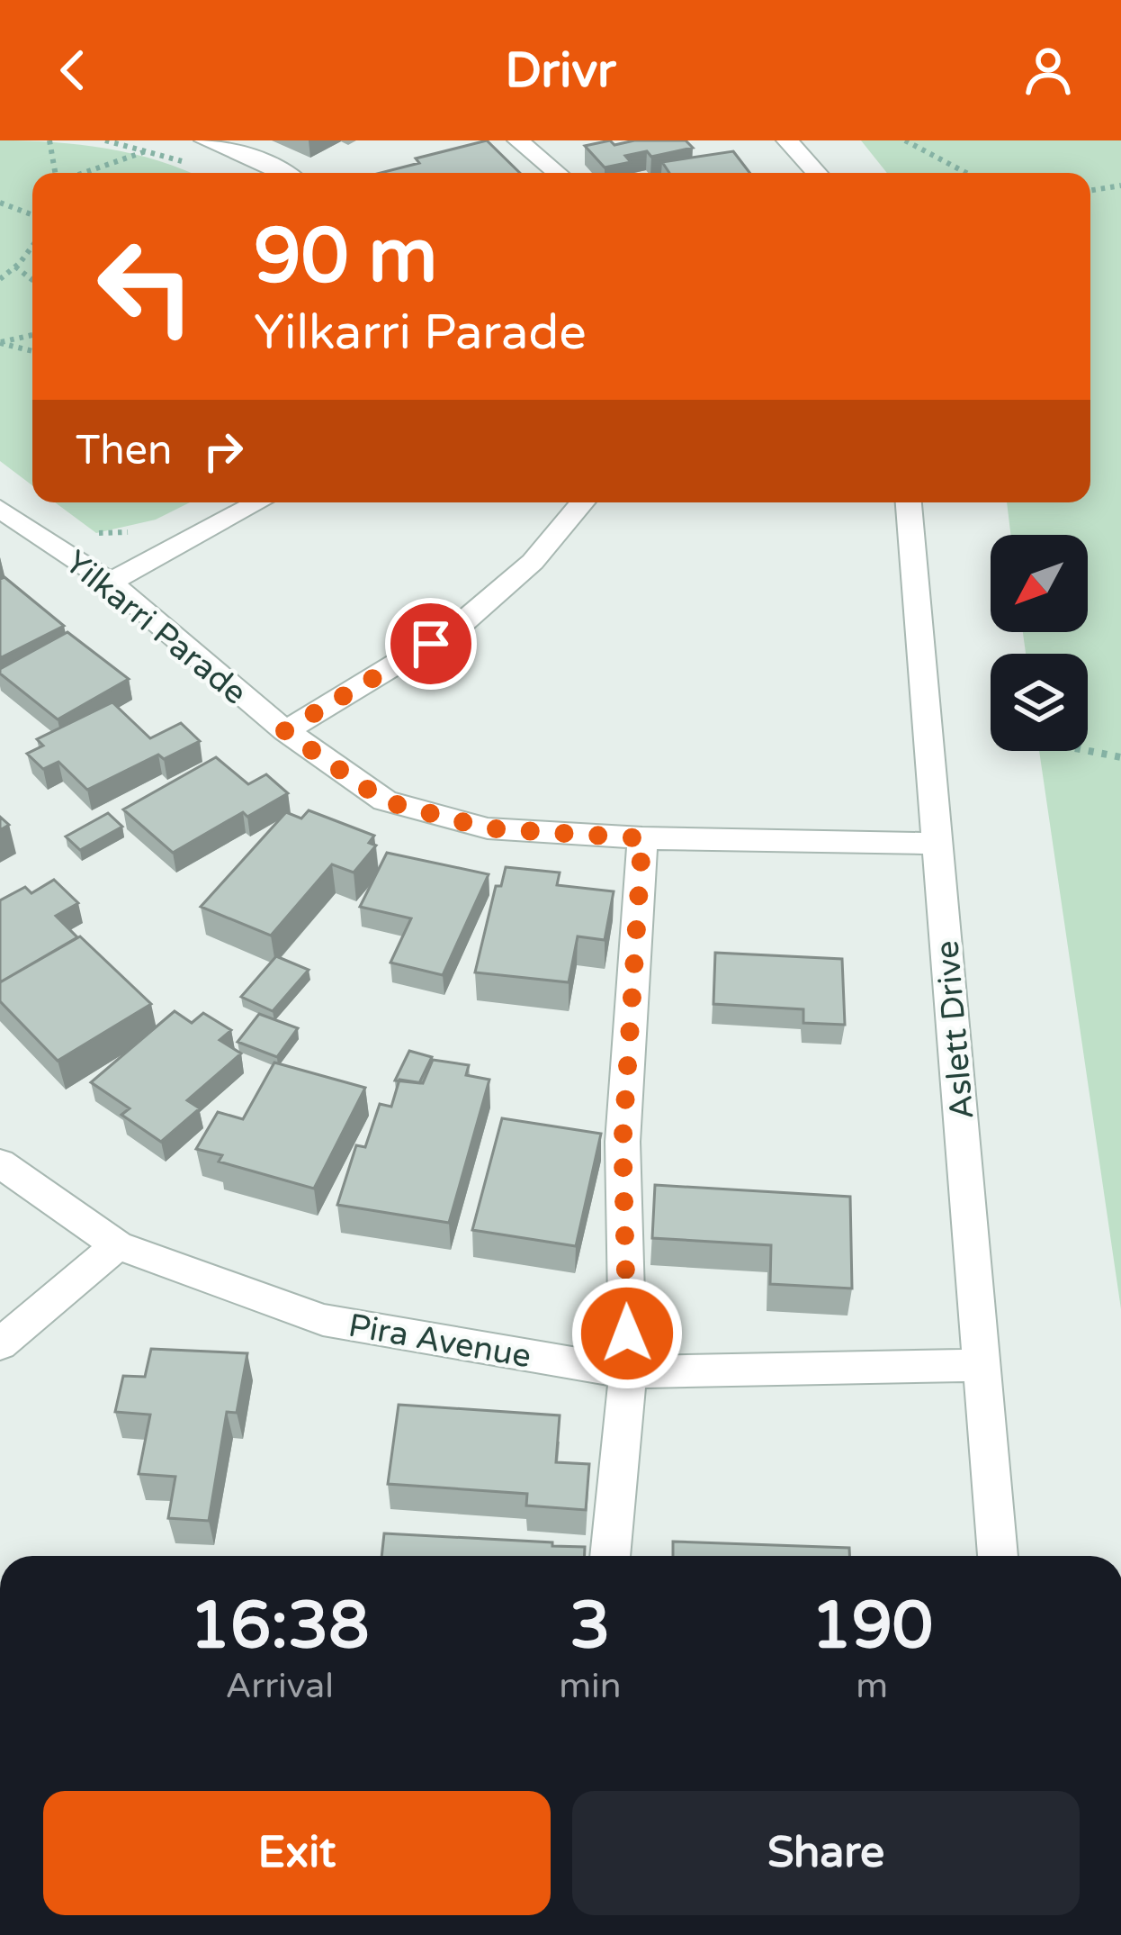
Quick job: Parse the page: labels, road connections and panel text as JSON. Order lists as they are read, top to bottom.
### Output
{
  "streets": {
    "street": ["Yilkarri Parade", "Aslett Drive", "Pira Avenue"]
  },
  "crossings": [
    ["Yilkarri Parade", "Aslett Drive"],
    ["Aslett Drive", "Pira Avenue"]
  ],
  "north": "bottom left",
  "page": {
    "header": "Drivr",
    "turn": ["90 m", "Yilkarri Parade"],
    "then": "Then",
    "eta": [
      "16:38",
      "Arrival",
      "3",
      "min",
      "190",
      "m"
    ],
    "buttons": ["Exit", "Share"]
  }
}
